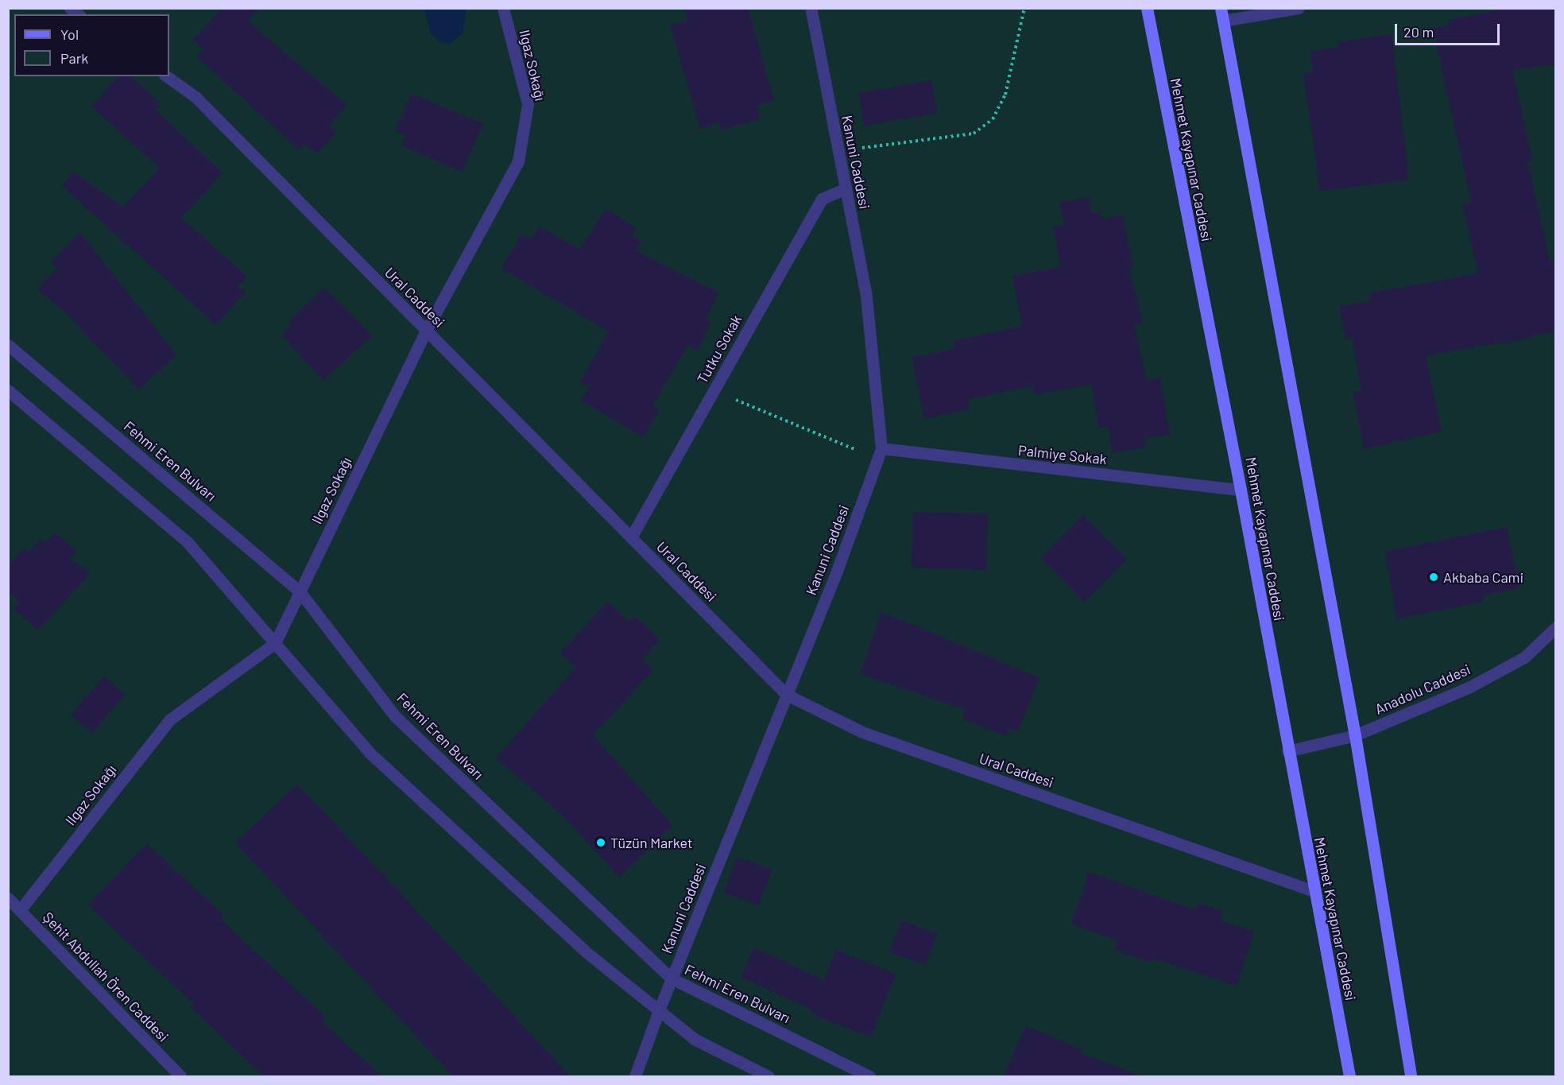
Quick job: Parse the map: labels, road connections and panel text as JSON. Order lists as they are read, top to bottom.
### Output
{
  "streets": {
    "main road": ["Mehmet Kayapınar Caddesi"],
    "street": [
      "Ilgaz Sokağı",
      "Kanuni Caddesi",
      "Ural Caddesi",
      "Tutku Sokak",
      "Palmiye Sokak",
      "Fehmi Eren Bulvarı",
      "Anadolu Caddesi",
      "Şehit Abdullah Ören Caddesi"
    ]
  },
  "crossings": [
    ["Ilgaz Sokağı", "Ural Caddesi"],
    ["Ilgaz Sokağı", "Fehmi Eren Bulvarı"],
    ["Ilgaz Sokağı", "Şehit Abdullah Ören Caddesi"],
    ["Mehmet Kayapınar Caddesi", "Ural Caddesi"],
    ["Mehmet Kayapınar Caddesi", "Palmiye Sokak"],
    ["Mehmet Kayapınar Caddesi", "Anadolu Caddesi"],
    ["Kanuni Caddesi", "Ural Caddesi"],
    ["Kanuni Caddesi", "Tutku Sokak"],
    ["Kanuni Caddesi", "Palmiye Sokak"],
    ["Kanuni Caddesi", "Fehmi Eren Bulvarı"],
    ["Ural Caddesi", "Tutku Sokak"]
  ],
  "places": ["Akbaba Cami", "Tüzün Market"],
  "legend": ["Yol", "Park"],
  "scale_bar": "20 m"
}
